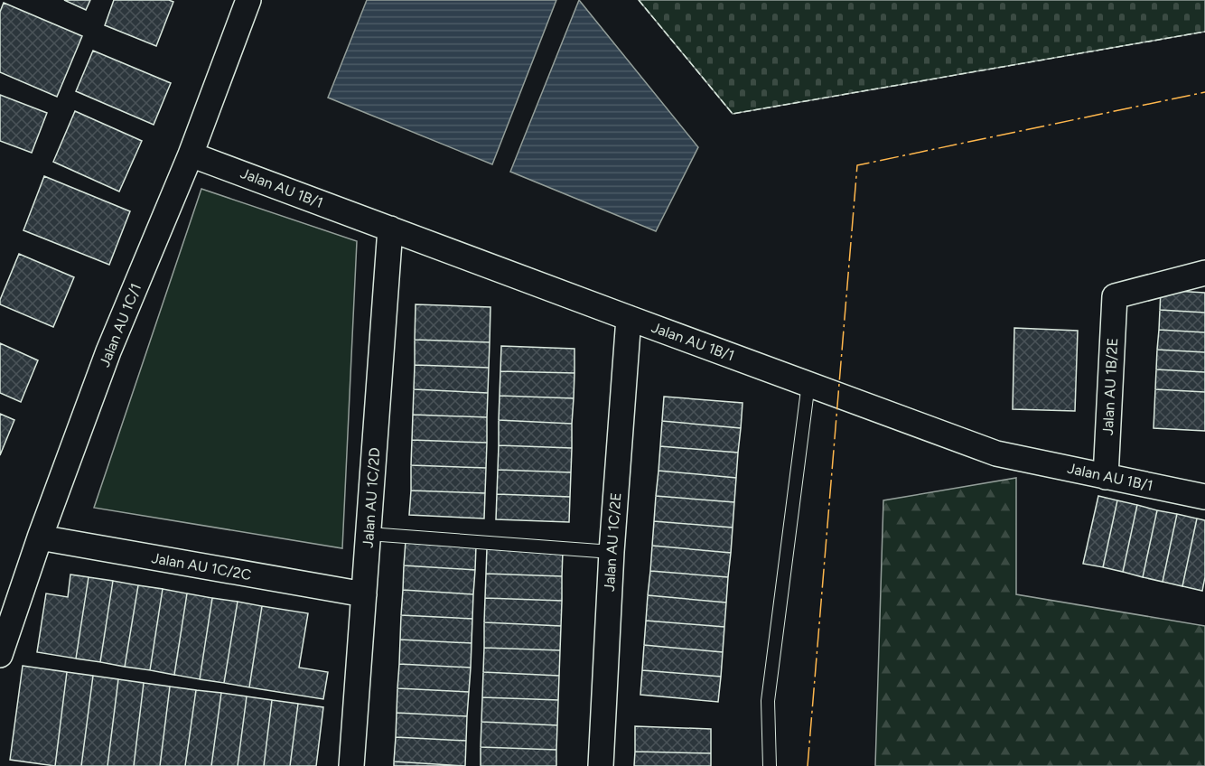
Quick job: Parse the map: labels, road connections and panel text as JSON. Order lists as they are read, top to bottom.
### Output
{
  "streets": {
    "street": [
      "Jalan AU 1B/1",
      "Jalan AU 1C/1",
      "Jalan AU 1B/2E",
      "Jalan AU 1C/2D",
      "Jalan AU 1C/2E",
      "Jalan AU 1C/2C"
    ]
  },
  "crossings": [
    ["Jalan AU 1B/1", "Jalan AU 1C/1"],
    ["Jalan AU 1B/1", "Jalan AU 1B/2E"],
    ["Jalan AU 1B/1", "Jalan AU 1C/2D"],
    ["Jalan AU 1B/1", "Jalan AU 1C/2E"],
    ["Jalan AU 1C/1", "Jalan AU 1C/2C"],
    ["Jalan AU 1C/2D", "Jalan AU 1C/2C"]
  ]
}
